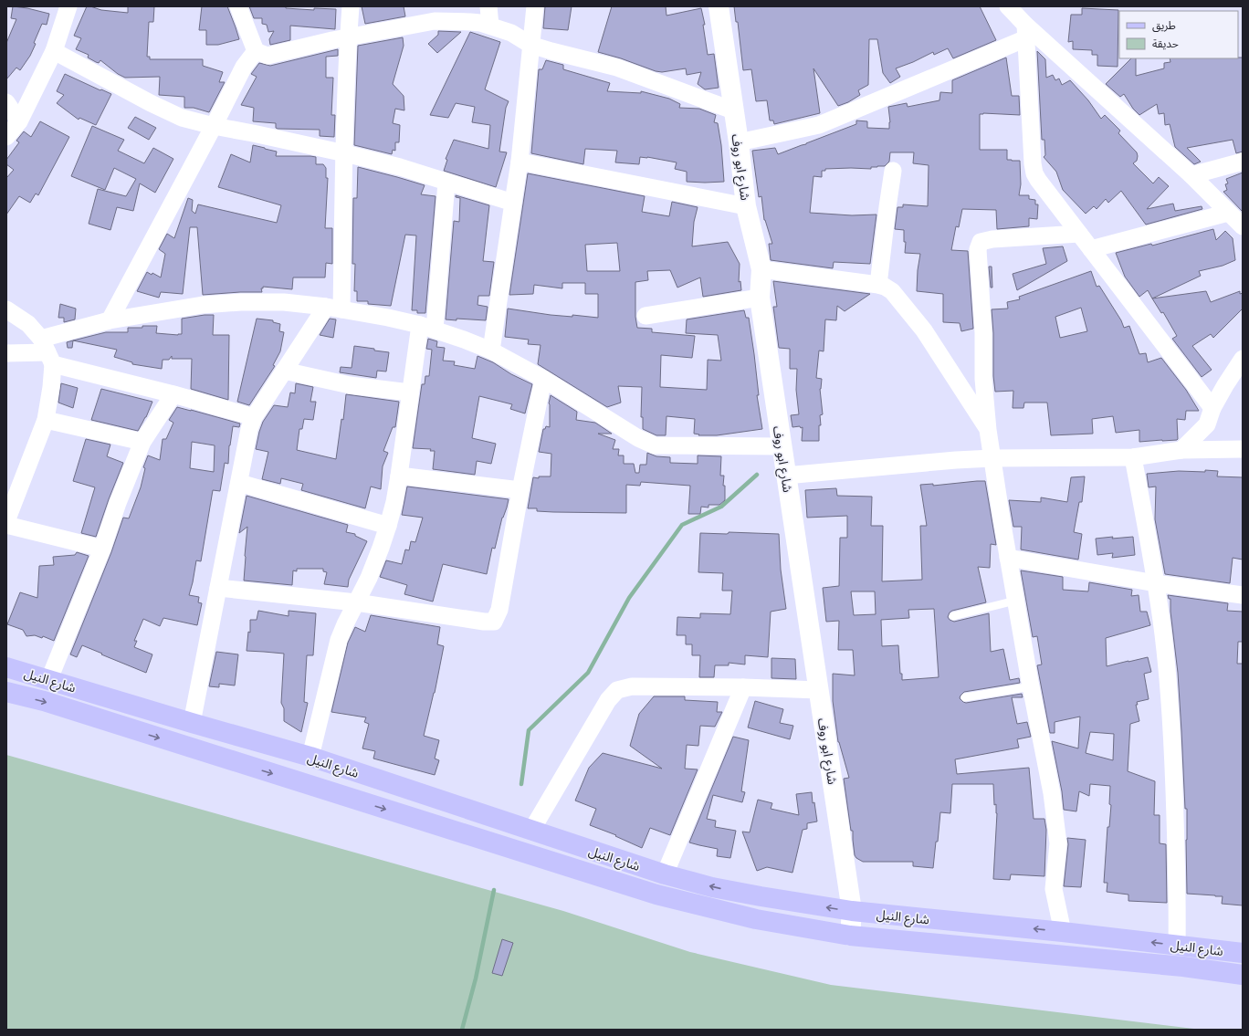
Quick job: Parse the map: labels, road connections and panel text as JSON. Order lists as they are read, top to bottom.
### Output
{
  "streets": {
    "main road": ["شارع النيل"],
    "street": ["شارع ابو روف"]
  },
  "crossings": [
    ["شارع ابو روف", "شارع النيل"]
  ],
  "legend": ["طريق", "حديقة"]
}
